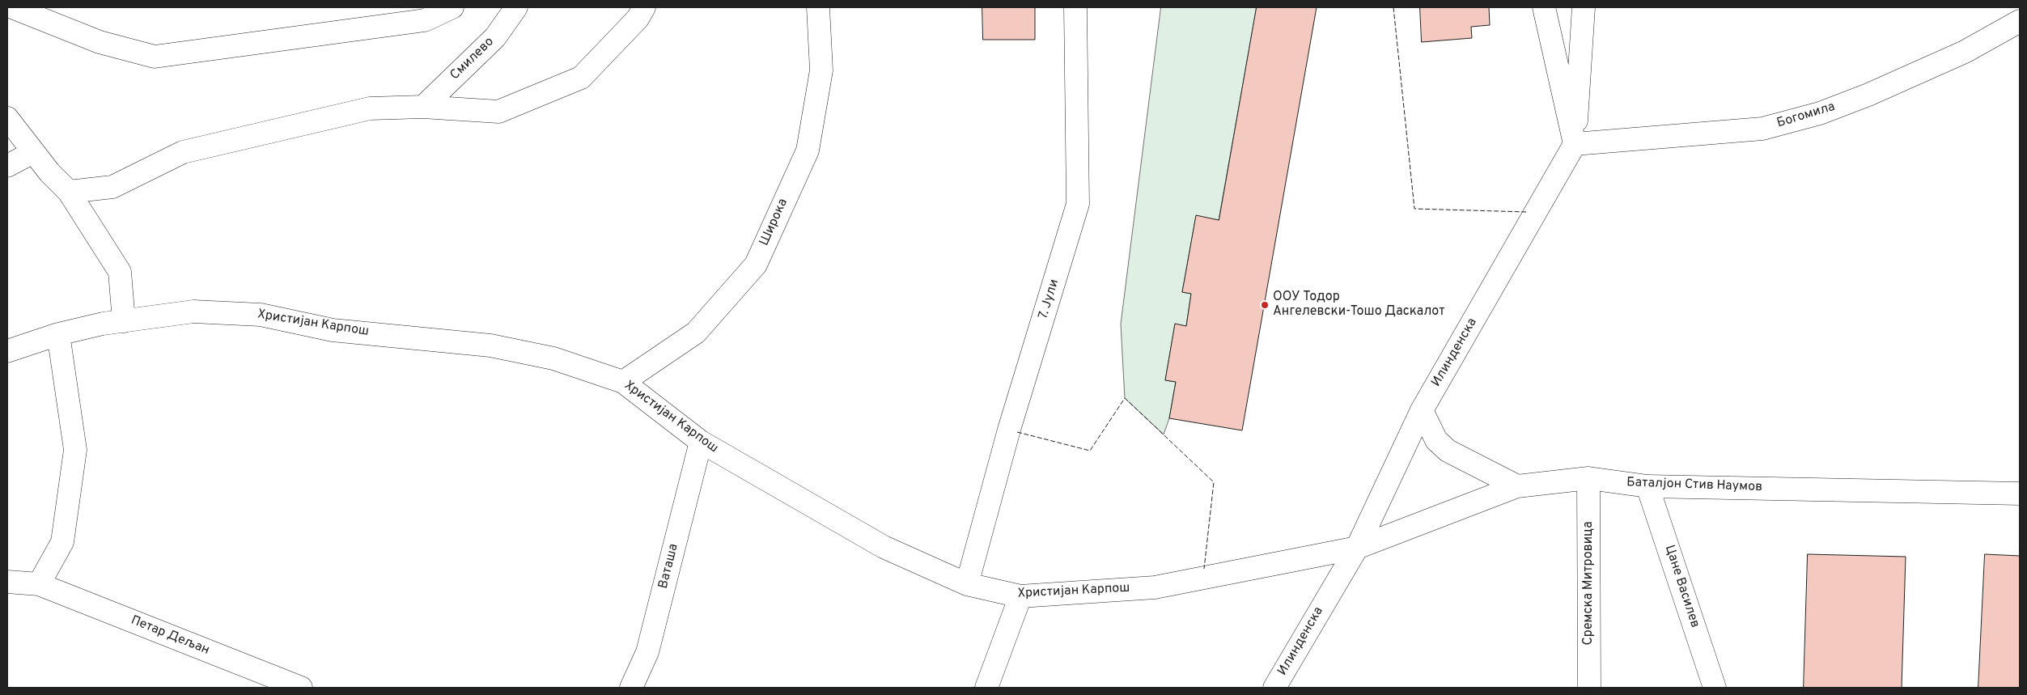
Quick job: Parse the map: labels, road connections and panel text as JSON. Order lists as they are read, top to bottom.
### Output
{
  "streets": {
    "street": [
      "Смилево",
      "Богомила",
      "Широка",
      "7. Јули",
      "Христијан Карпош",
      "Илинденска",
      "Баталјон Стив Наумов",
      "Ваташа",
      "Сремска Митровица",
      "Цане Василев",
      "Петар Дељан"
    ]
  },
  "crossings": [
    ["Богомила", "Илинденска"],
    ["Широка", "Христијан Карпош"],
    ["7. Јули", "Христијан Карпош"],
    ["Христијан Карпош", "Илинденска"],
    ["Христијан Карпош", "Баталјон Стив Наумов"],
    ["Христијан Карпош", "Ваташа"],
    ["Илинденска", "Баталјон Стив Наумов"],
    ["Баталјон Стив Наумов", "Сремска Митровица"],
    ["Баталјон Стив Наумов", "Цане Василев"]
  ],
  "places": ["ООУ Тодор Ангелевски-Тошо Даскалот"]
}
